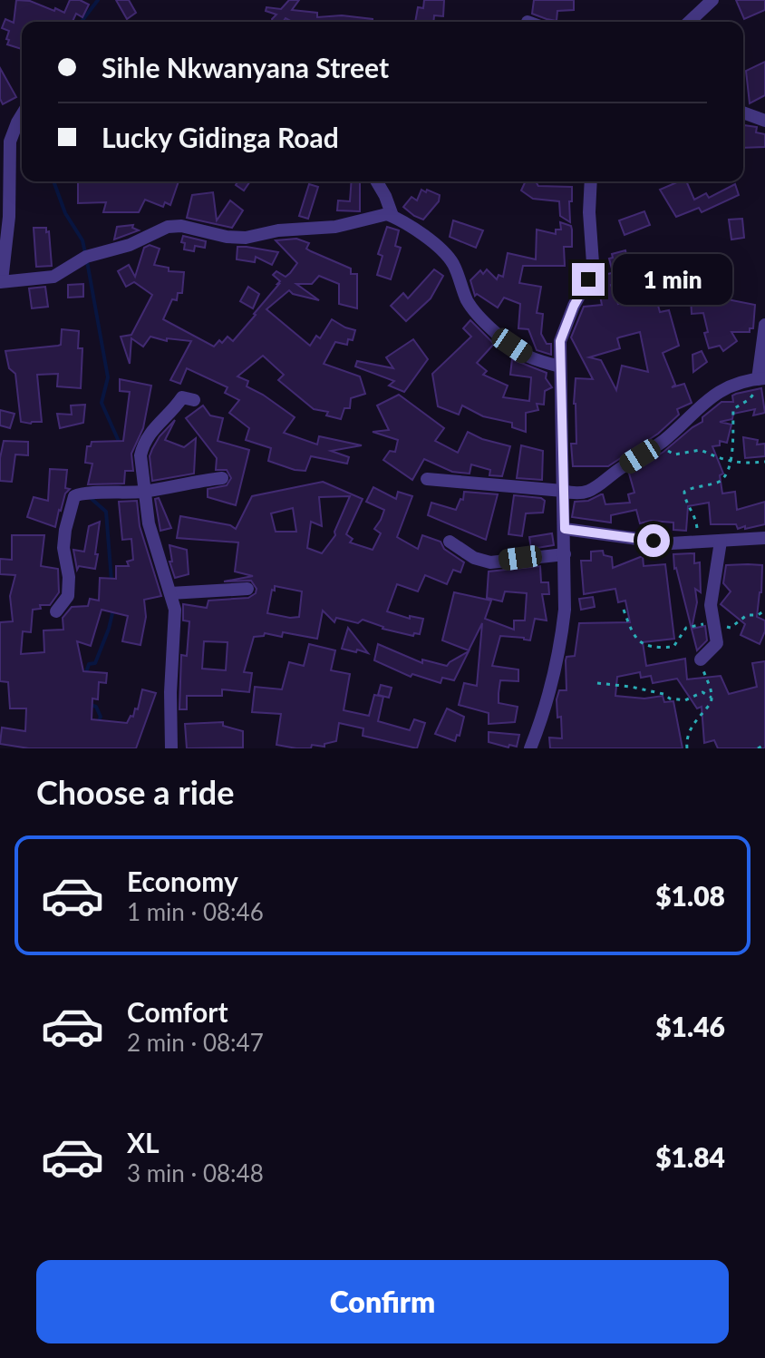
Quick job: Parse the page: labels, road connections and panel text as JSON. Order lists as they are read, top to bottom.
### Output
{
  "page": {
    "banner": ["Sihle Nkwanyana Street", "Lucky Gidinga Road"],
    "bubble": "1 min",
    "heading": "Choose a ride",
    "list": [
      {
        "name": "Economy",
        "note": "1 min · 08:46",
        "value": "$1.08"
      },
      {
        "name": "Comfort",
        "note": "2 min · 08:47",
        "value": "$1.46"
      },
      {
        "name": "XL",
        "note": "3 min · 08:48",
        "value": "$1.84"
      }
    ],
    "buttons": "Confirm"
  }
}
